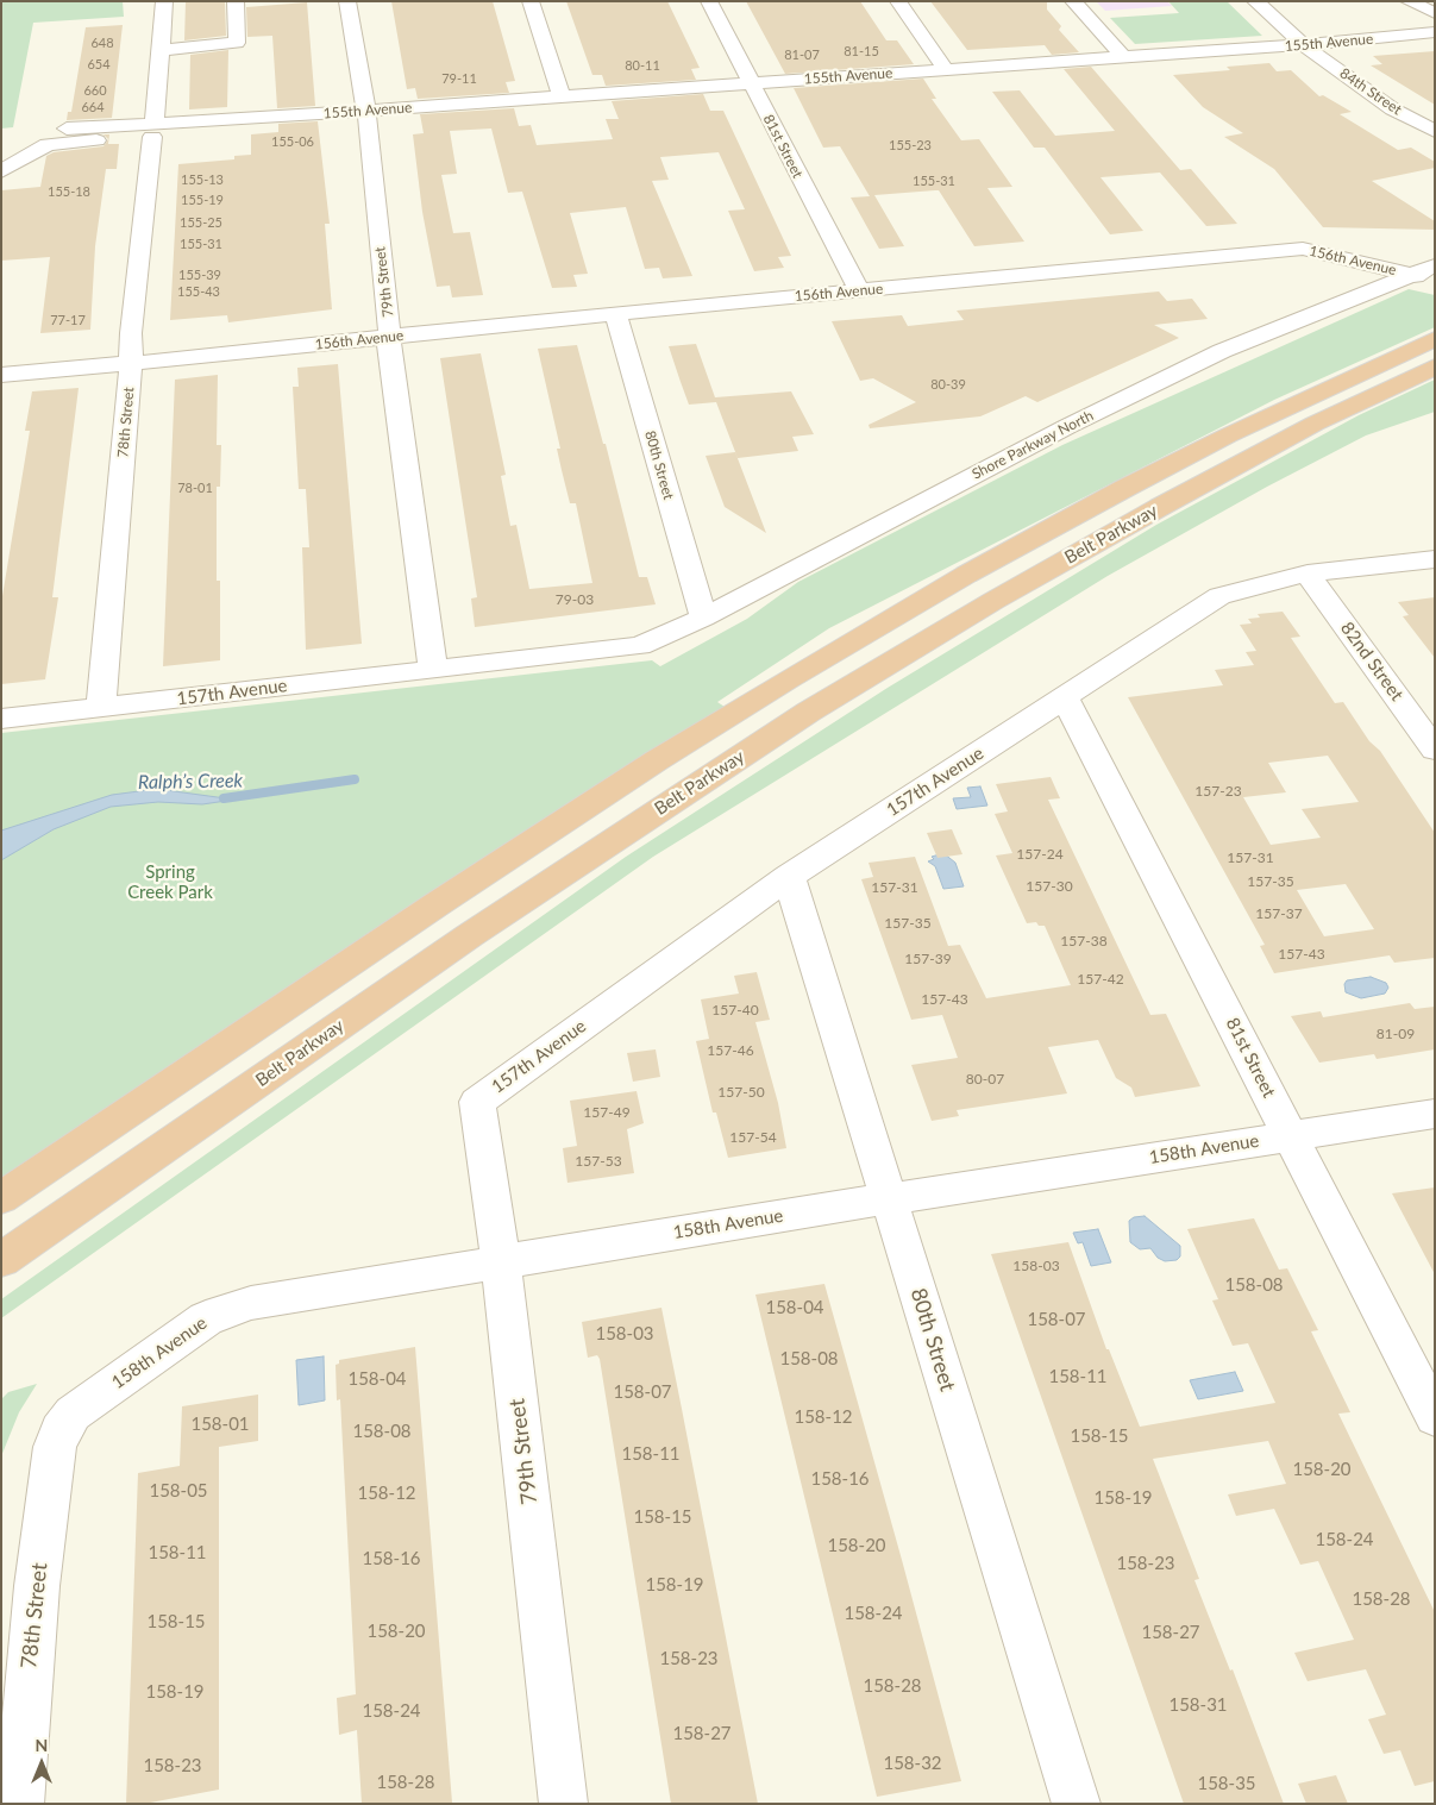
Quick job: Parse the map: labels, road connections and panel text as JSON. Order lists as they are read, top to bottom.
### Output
{
  "streets": {
    "highway": ["Belt Parkway"],
    "street": [
      "155th Avenue",
      "84th Street",
      "81st Street",
      "156th Avenue",
      "79th Street",
      "78th Street",
      "Shore Parkway North",
      "80th Street",
      "82nd Street",
      "157th Avenue",
      "158th Avenue"
    ]
  },
  "crossings": [
    ["155th Avenue", "84th Street"],
    ["155th Avenue", "81st Street"],
    ["155th Avenue", "79th Street"],
    ["155th Avenue", "78th Street"],
    ["81st Street", "156th Avenue"],
    ["81st Street", "157th Avenue"],
    ["81st Street", "158th Avenue"],
    ["156th Avenue", "79th Street"],
    ["156th Avenue", "78th Street"],
    ["156th Avenue", "Shore Parkway North"],
    ["156th Avenue", "80th Street"],
    ["79th Street", "157th Avenue"],
    ["79th Street", "158th Avenue"],
    ["78th Street", "157th Avenue"],
    ["78th Street", "158th Avenue"],
    ["Shore Parkway North", "80th Street"],
    ["Shore Parkway North", "157th Avenue"],
    ["80th Street", "157th Avenue"],
    ["80th Street", "158th Avenue"],
    ["82nd Street", "157th Avenue"]
  ],
  "water": ["Ralph’s Creek"],
  "parks": ["Spring Creek Park"],
  "house_numbers": [
    "648",
    "81-15",
    "81-07",
    "654",
    "80-11",
    "79-11",
    "660",
    "664",
    "155-06",
    "155-23",
    "155-13",
    "155-31",
    "155-18",
    "155-19",
    "155-25",
    "155-31",
    "155-39",
    "155-43",
    "77-17",
    "80-39",
    "78-01",
    "79-03",
    "157-23",
    "157-24",
    "157-31",
    "157-35",
    "157-30",
    "157-31",
    "157-37",
    "157-35",
    "157-38",
    "157-43",
    "157-39",
    "157-42",
    "157-43",
    "157-40",
    "81-09",
    "157-46",
    "80-07",
    "157-50",
    "157-49",
    "157-54",
    "157-53",
    "158-03",
    "158-08",
    "158-04",
    "158-07",
    "158-03",
    "158-08",
    "158-11",
    "158-04",
    "158-07",
    "158-12",
    "158-01",
    "158-08",
    "158-15",
    "158-11",
    "158-20",
    "158-16",
    "158-05",
    "158-12",
    "158-19",
    "158-15",
    "158-24",
    "158-20",
    "158-11",
    "158-16",
    "158-23",
    "158-19",
    "158-28",
    "158-24",
    "158-15",
    "158-20",
    "158-27",
    "158-23",
    "158-28",
    "158-19",
    "158-31",
    "158-24",
    "158-27",
    "158-32",
    "158-23",
    "158-28",
    "158-35"
  ],
  "north": "top"
}
